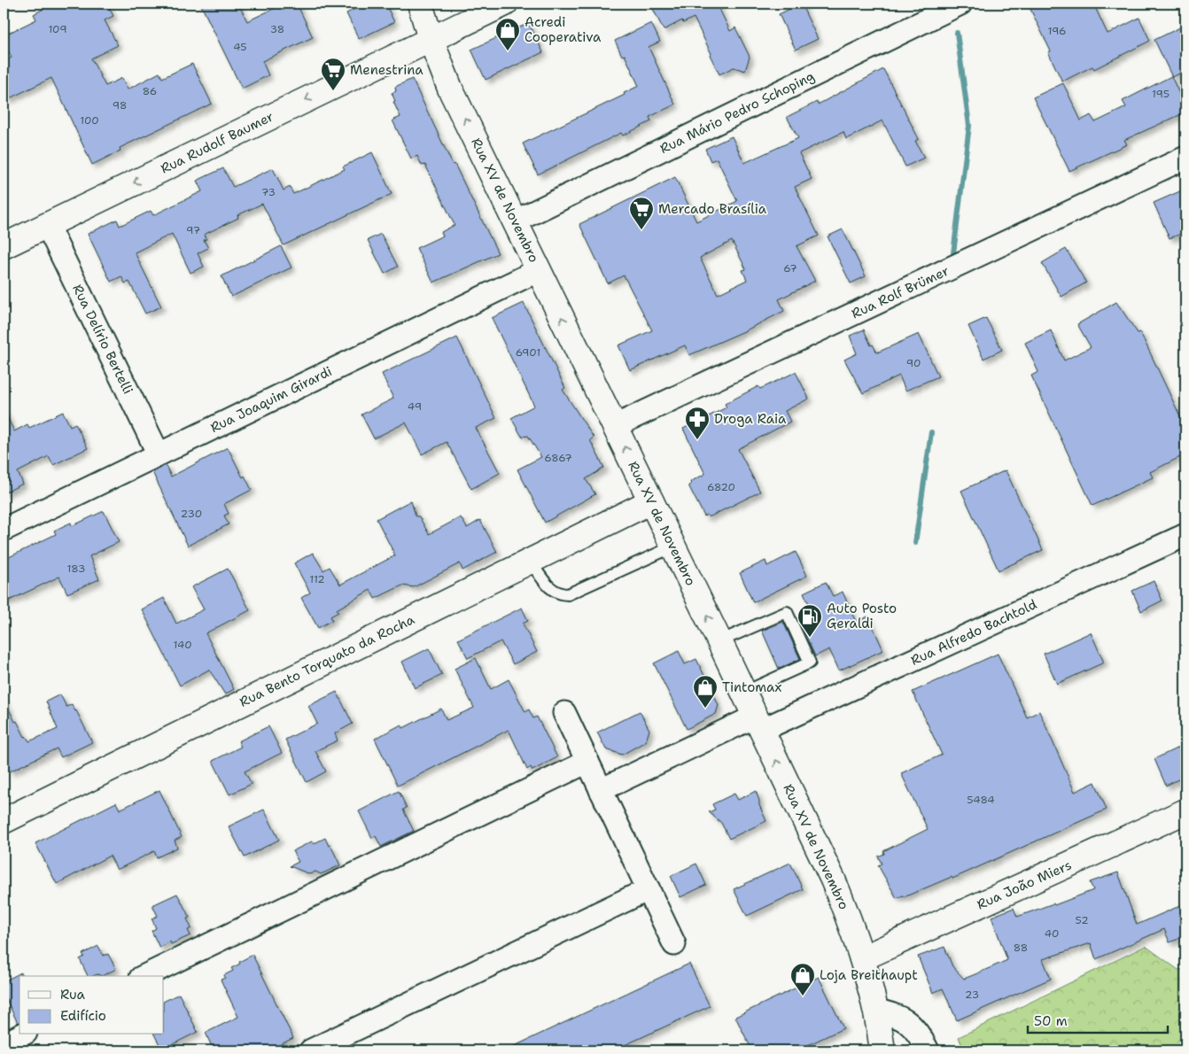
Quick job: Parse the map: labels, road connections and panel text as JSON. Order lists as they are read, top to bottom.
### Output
{
  "streets": {
    "street": [
      "Rua Mário Pedro Schoping",
      "Rua Rudolf Baumer",
      "Rua XV de Novembro",
      "Rua Rolf Brümer",
      "Rua Delírio Bertelli",
      "Rua Joaquim Girardi",
      "Rua Alfredo Bachtold",
      "Rua Bento Torquato da Rocha",
      "Rua João Miers"
    ]
  },
  "crossings": [
    ["Rua Mário Pedro Schoping", "Rua XV de Novembro"],
    ["Rua Rudolf Baumer", "Rua XV de Novembro"],
    ["Rua Rudolf Baumer", "Rua Delírio Bertelli"],
    ["Rua XV de Novembro", "Rua Rolf Brümer"],
    ["Rua XV de Novembro", "Rua Joaquim Girardi"],
    ["Rua XV de Novembro", "Rua Alfredo Bachtold"],
    ["Rua XV de Novembro", "Rua Bento Torquato da Rocha"],
    ["Rua XV de Novembro", "Rua João Miers"],
    ["Rua Delírio Bertelli", "Rua Joaquim Girardi"]
  ],
  "one_way": ["Rua Rudolf Baumer", "Rua XV de Novembro"],
  "places": {
    "shop": ["Acredi Cooperativa", "Tintomax", "Loja Breithaupt"],
    "supermarket": ["Menestrina", "Mercado Brasília"],
    "pharmacy": ["Droga Raia"],
    "fuel station": ["Auto Posto Geraldi"]
  },
  "house_numbers": [
    "109",
    "38",
    "196",
    "45",
    "86",
    "195",
    "98",
    "100",
    "73",
    "97",
    "67",
    "6901",
    "90",
    "49",
    "6867",
    "6820",
    "230",
    "183",
    "112",
    "140",
    "5484",
    "52",
    "40",
    "88",
    "23"
  ],
  "legend": ["Rua", "Edifício"],
  "scale_bar": "50 m"
}
